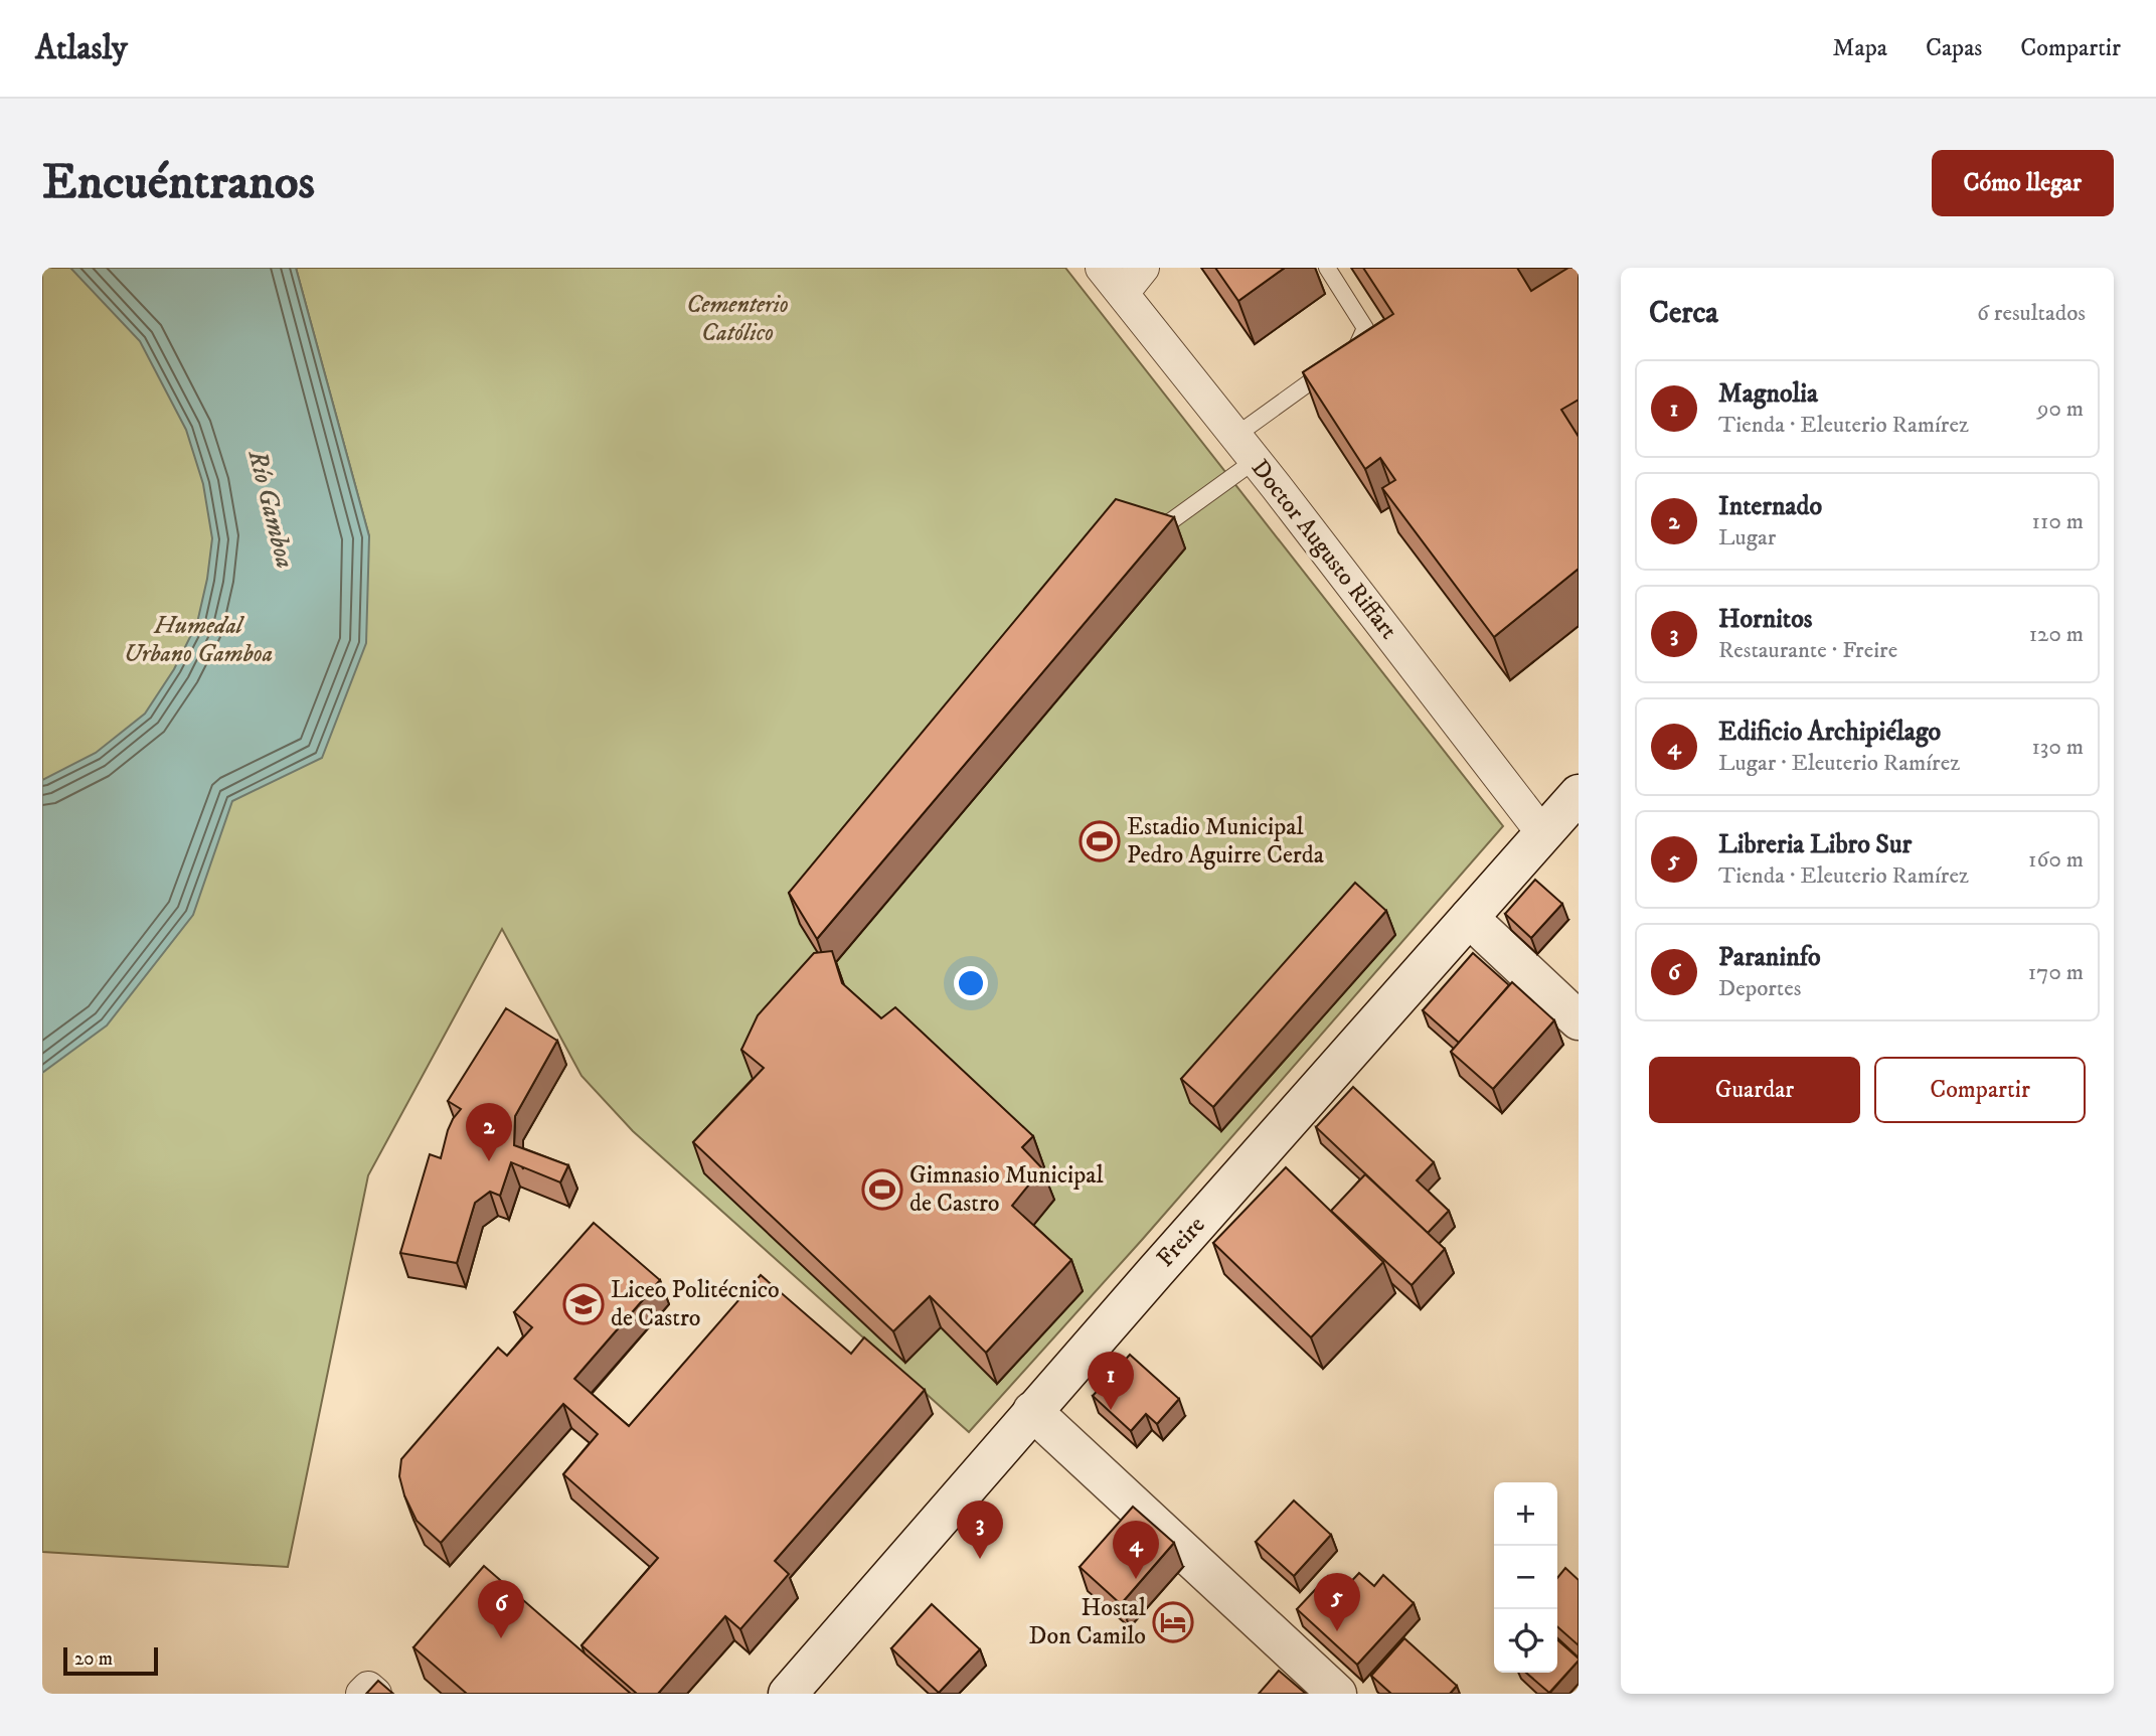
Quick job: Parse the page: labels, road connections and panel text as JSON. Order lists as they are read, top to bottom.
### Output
{
  "streets": {
    "main road": ["Freire"],
    "street": ["Doctor Augusto Riffart"]
  },
  "crossings": [
    ["Doctor Augusto Riffart", "Freire"]
  ],
  "water": ["Río Gamboa"],
  "parks": ["Cementerio Católico", "Humedal Urbano Gamboa"],
  "places": {
    "sports": ["Estadio Municipal Pedro Aguirre Cerda", "Gimnasio Municipal de Castro"],
    "school or university": ["Liceo Politécnico de Castro"],
    "hotel": ["Hostal Don Camilo"]
  },
  "scale_bar": "20 m",
  "page": {
    "header": "Atlasly",
    "nav": ["Mapa", "Capas", "Compartir"],
    "buttons": [
      "Cómo llegar",
      ["Guardar", "Compartir"]
    ],
    "title": "Encuéntranos",
    "heading": ["Cerca", "6 resultados"],
    "list": [
      {
        "mark": "1",
        "name": "Magnolia",
        "note": "Tienda · Eleuterio Ramírez",
        "value": "90 m"
      },
      {
        "mark": "2",
        "name": "Internado",
        "note": "Lugar",
        "value": "110 m"
      },
      {
        "mark": "3",
        "name": "Hornitos",
        "note": "Restaurante · Freire",
        "value": "120 m"
      },
      {
        "mark": "4",
        "name": "Edificio Archipiélago",
        "note": "Lugar · Eleuterio Ramírez",
        "value": "130 m"
      },
      {
        "mark": "5",
        "name": "Libreria Libro Sur",
        "note": "Tienda · Eleuterio Ramírez",
        "value": "160 m"
      },
      {
        "mark": "6",
        "name": "Paraninfo",
        "note": "Deportes",
        "value": "170 m"
      }
    ],
    "pins": [
      "2",
      "1",
      "3",
      "4",
      "5",
      "6"
    ],
    "map_buttons": ["+", "−"],
    "scale": "20 m"
  }
}
